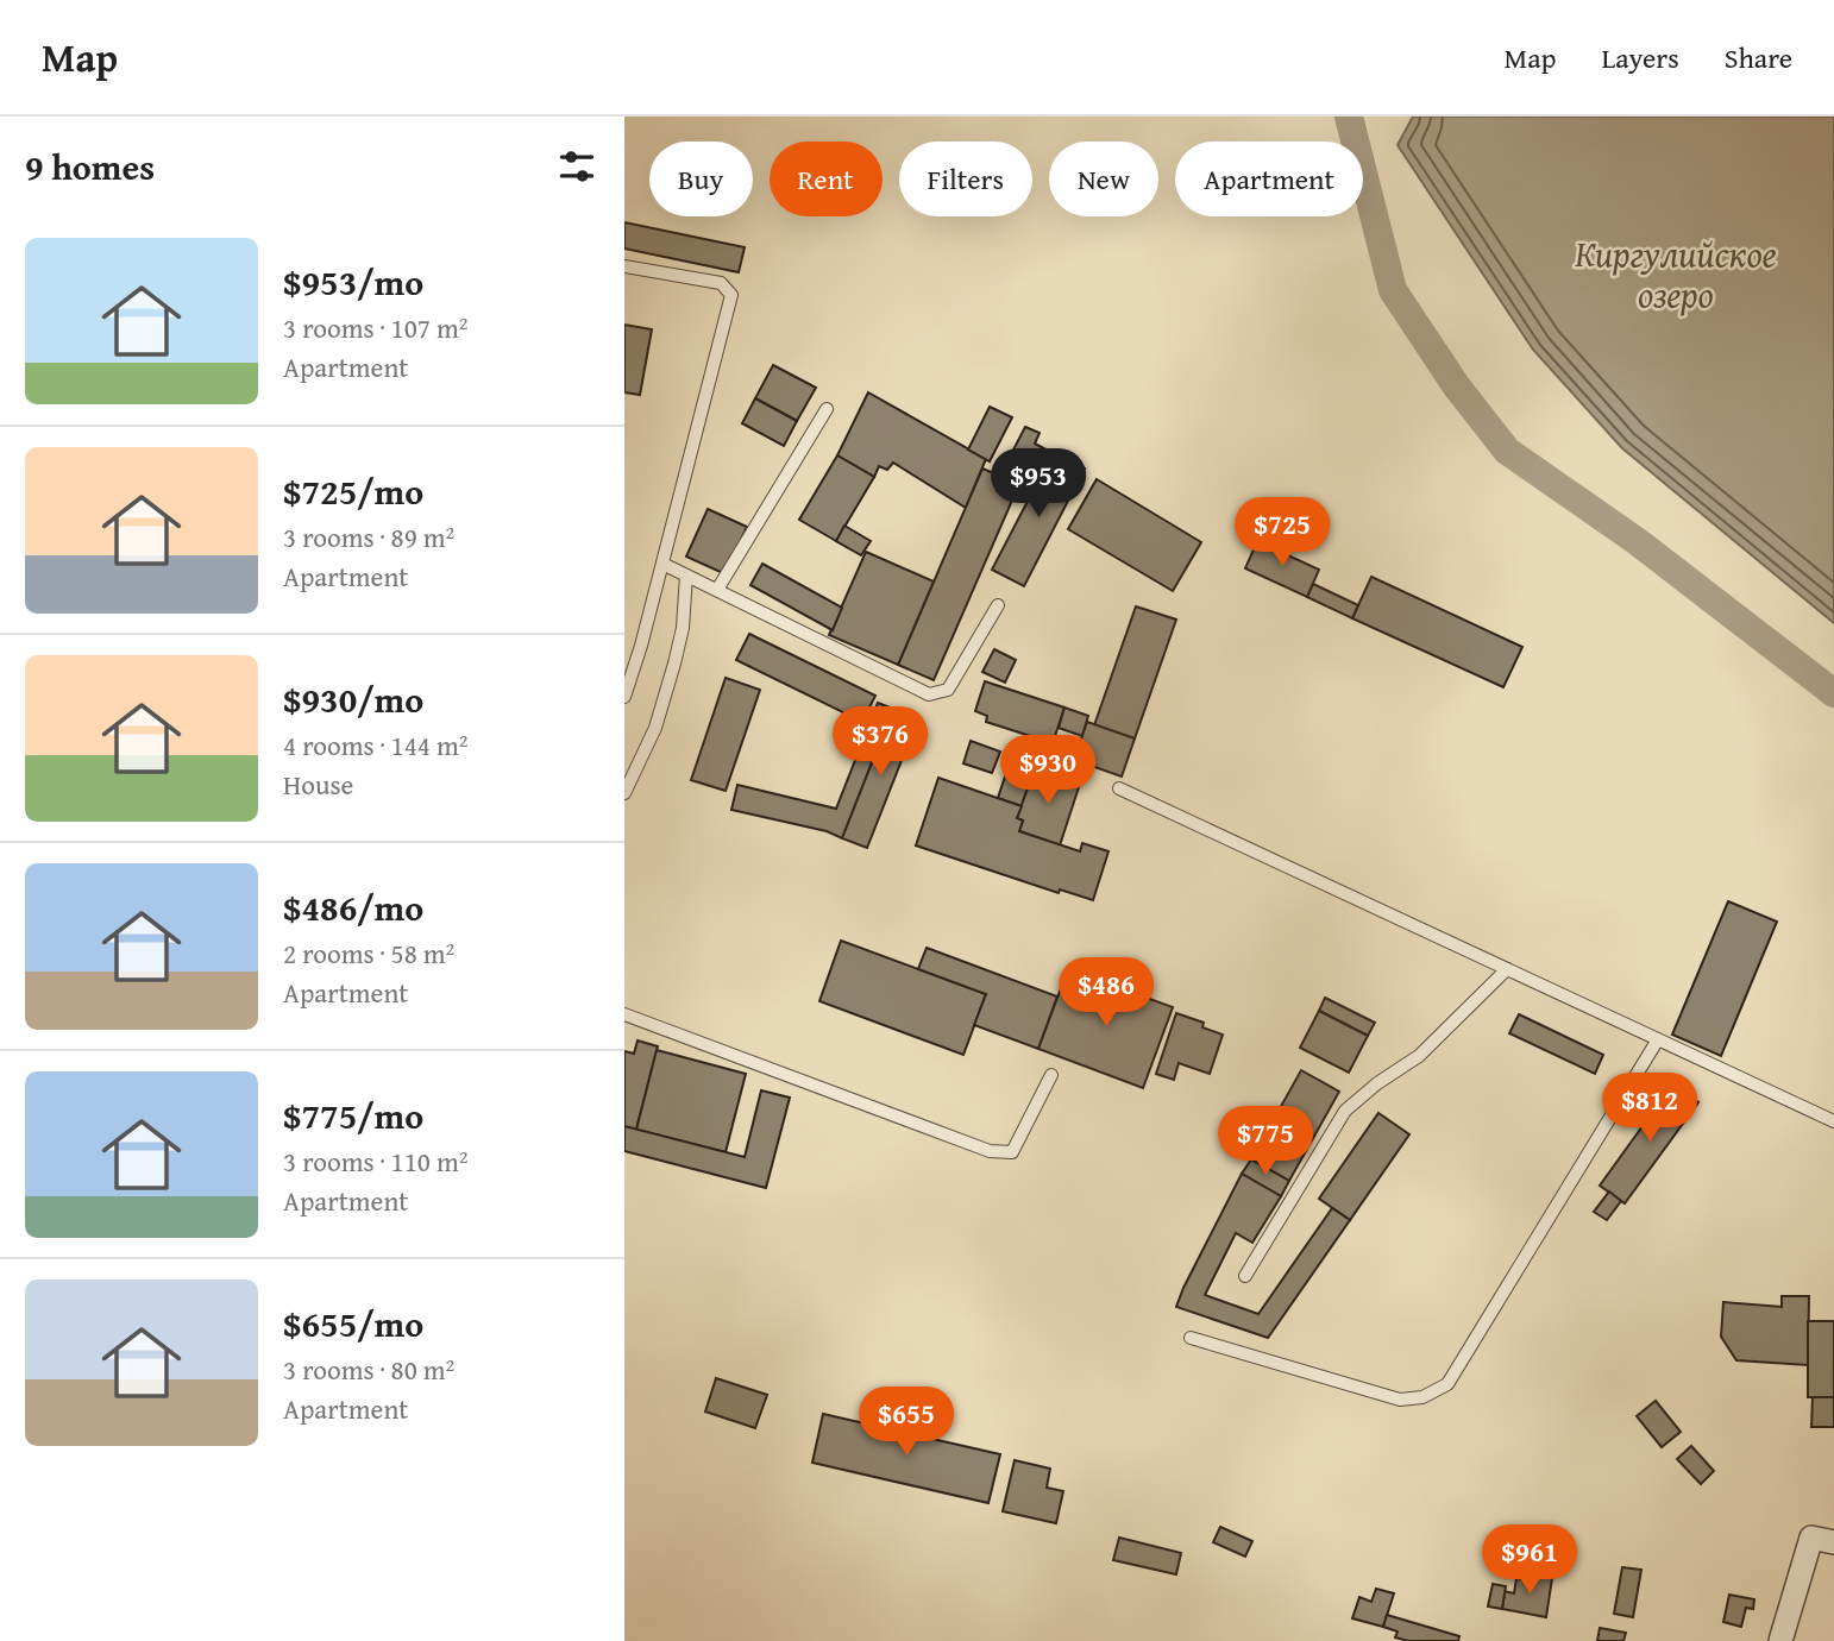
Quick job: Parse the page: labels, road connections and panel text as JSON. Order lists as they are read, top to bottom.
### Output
{
  "water": ["Киргулийское озеро"],
  "page": {
    "header": "Map",
    "nav": ["Map", "Layers", "Share"],
    "heading": "9 homes",
    "chip": [
      "Buy",
      "Rent",
      "Filters",
      "New",
      "Apartment"
    ],
    "list": [
      {
        "name": "$953/mo",
        "note": "3 rooms · 107 m² · Apartment"
      },
      {
        "name": "$725/mo",
        "note": "3 rooms · 89 m² · Apartment"
      },
      {
        "name": "$930/mo",
        "note": "4 rooms · 144 m² · House"
      },
      {
        "name": "$486/mo",
        "note": "2 rooms · 58 m² · Apartment"
      },
      {
        "name": "$775/mo",
        "note": "3 rooms · 110 m² · Apartment"
      },
      {
        "name": "$655/mo",
        "note": "3 rooms · 80 m² · Apartment"
      }
    ],
    "price": [
      "$953",
      "$725",
      "$376",
      "$930",
      "$486",
      "$812",
      "$775",
      "$655",
      "$961"
    ]
  }
}
